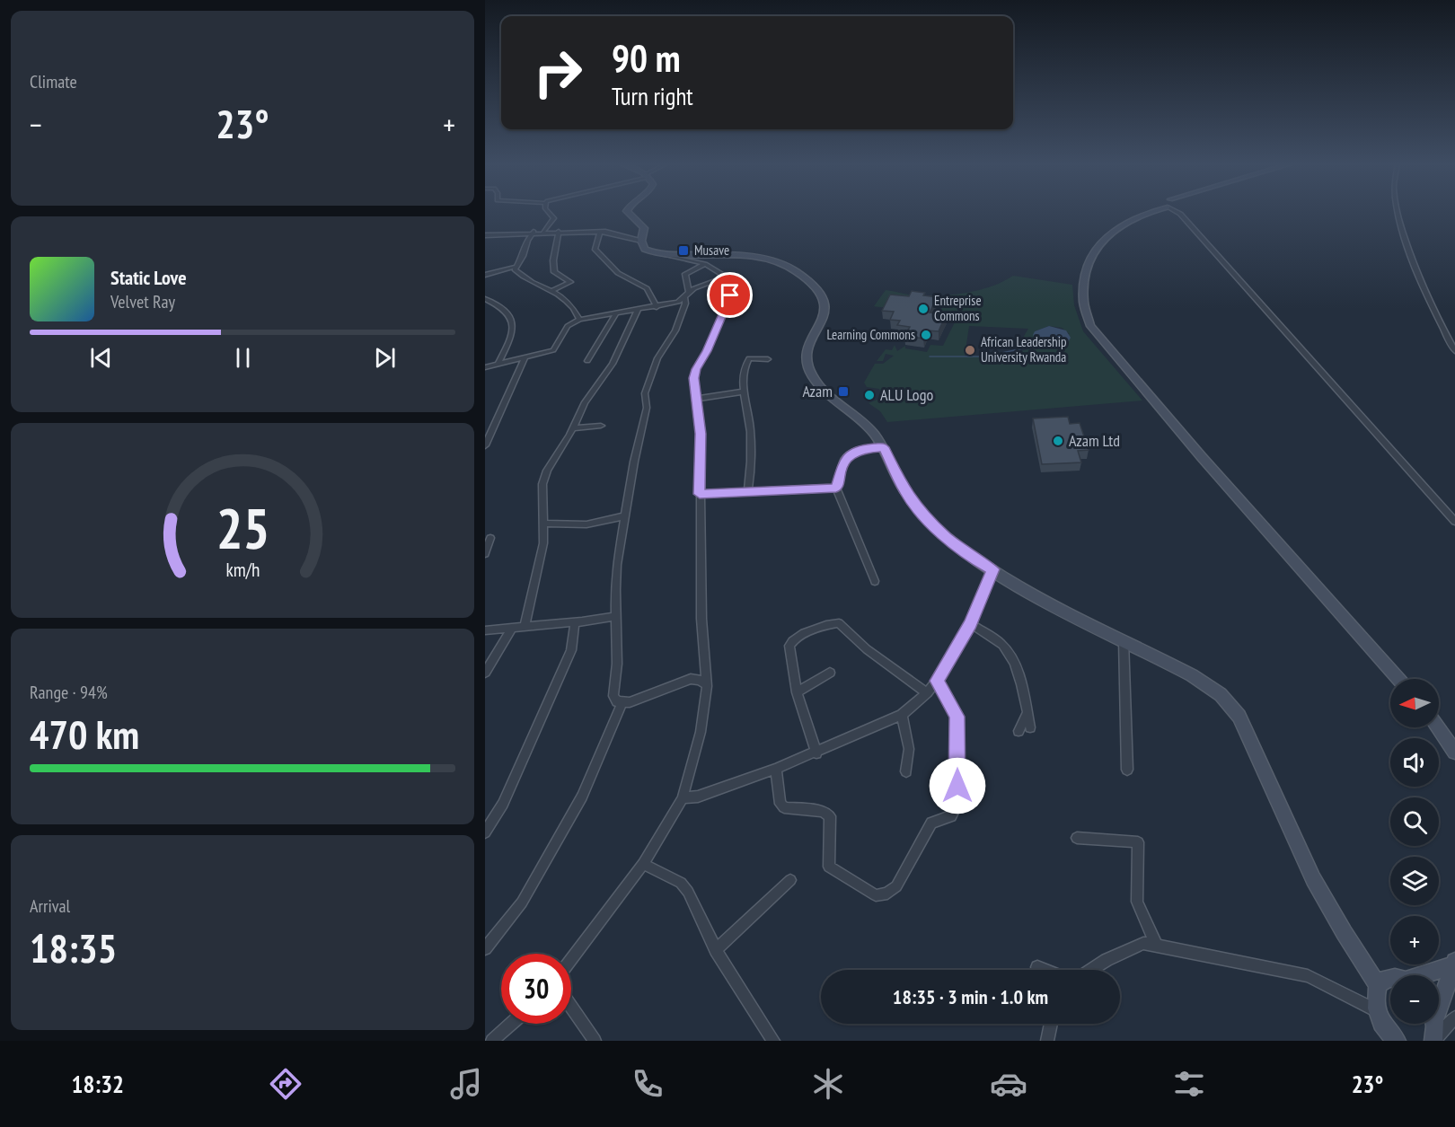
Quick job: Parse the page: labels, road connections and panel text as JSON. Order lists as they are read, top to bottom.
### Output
{
  "places": {
    "transit": ["Musave", "Azam"],
    "other": [
      "Entreprise Commons",
      "Learning Commons",
      "African Leadership University Rwanda",
      "ALU Logo",
      "Azam Ltd"
    ]
  },
  "north": "left",
  "page": {
    "tile": [
      "Climate",
      ["Range · 94%", "470 km"],
      ["Arrival", "18:35"]
    ],
    "turn": ["90 m", "Turn right"],
    "heat": ["−", "23°", "+"],
    "song": ["Static Love", "Velvet Ray"],
    "map_buttons": ["+", "−"],
    "limit": "30",
    "trip": "18:35 · 3 min · 1.0 km",
    "tabs": ["18:32", "23°"],
    "gauge": ["25", "km/h"]
  }
}
